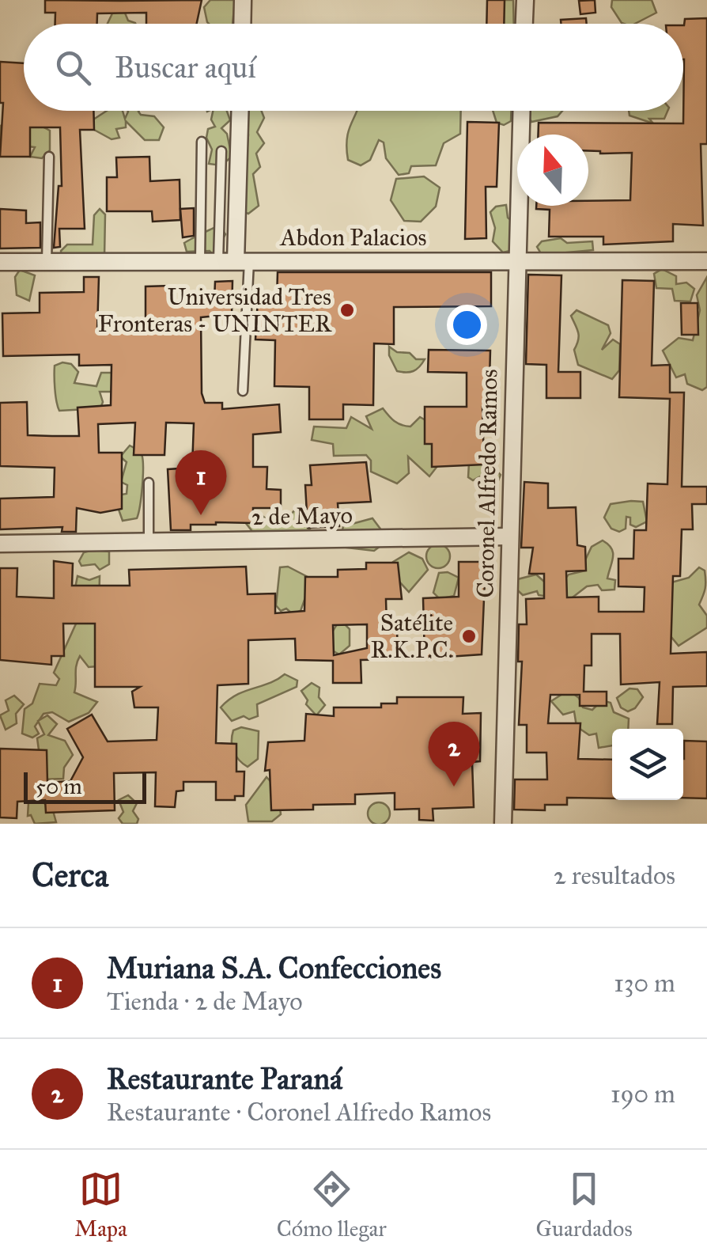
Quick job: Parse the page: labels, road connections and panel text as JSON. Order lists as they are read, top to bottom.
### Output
{
  "streets": {
    "street": ["Abdon Palacios", "Coronel Alfredo Ramos", "2 de Mayo"]
  },
  "crossings": [
    ["Abdon Palacios", "Coronel Alfredo Ramos"],
    ["Coronel Alfredo Ramos", "2 de Mayo"]
  ],
  "places": ["Universidad Tres Fronteras - UNINTER", "Satélite R.K.P.C."],
  "scale_bar": "50 m",
  "north": "top",
  "page": {
    "search": "Buscar aquí",
    "pins": ["1", "2"],
    "scale": "50 m",
    "heading": ["Cerca", "2 resultados"],
    "list": [
      {
        "mark": "1",
        "name": "Muriana S.A. Confecciones",
        "note": "Tienda · 2 de Mayo",
        "value": "130 m"
      },
      {
        "mark": "2",
        "name": "Restaurante Paraná",
        "note": "Restaurante · Coronel Alfredo Ramos",
        "value": "190 m"
      }
    ],
    "nav": ["Mapa", "Cómo llegar", "Guardados"]
  }
}
